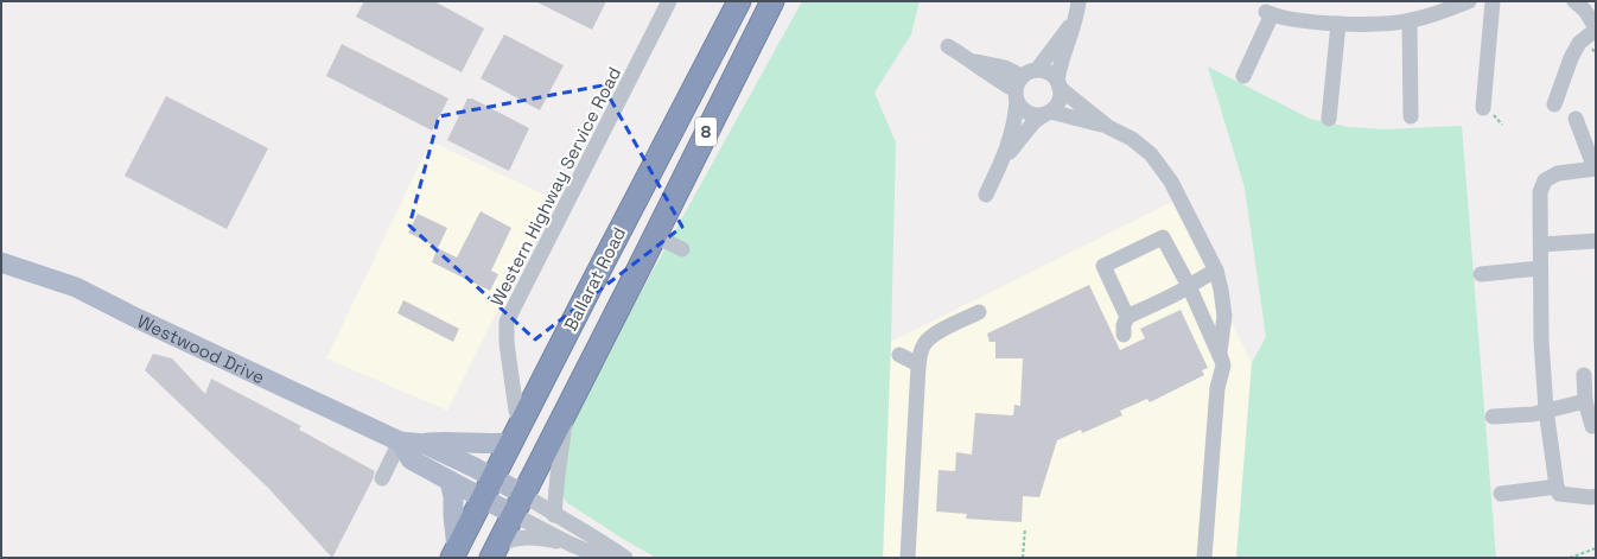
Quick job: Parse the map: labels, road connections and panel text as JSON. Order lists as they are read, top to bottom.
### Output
{
  "streets": {
    "highway": ["8", "Ballarat Road"],
    "main road": ["Westwood Drive"],
    "street": ["Western Highway Service Road"]
  },
  "crossings": [
    ["Western Highway Service Road", "Ballarat Road"],
    ["Ballarat Road", "Westwood Drive"]
  ]
}
